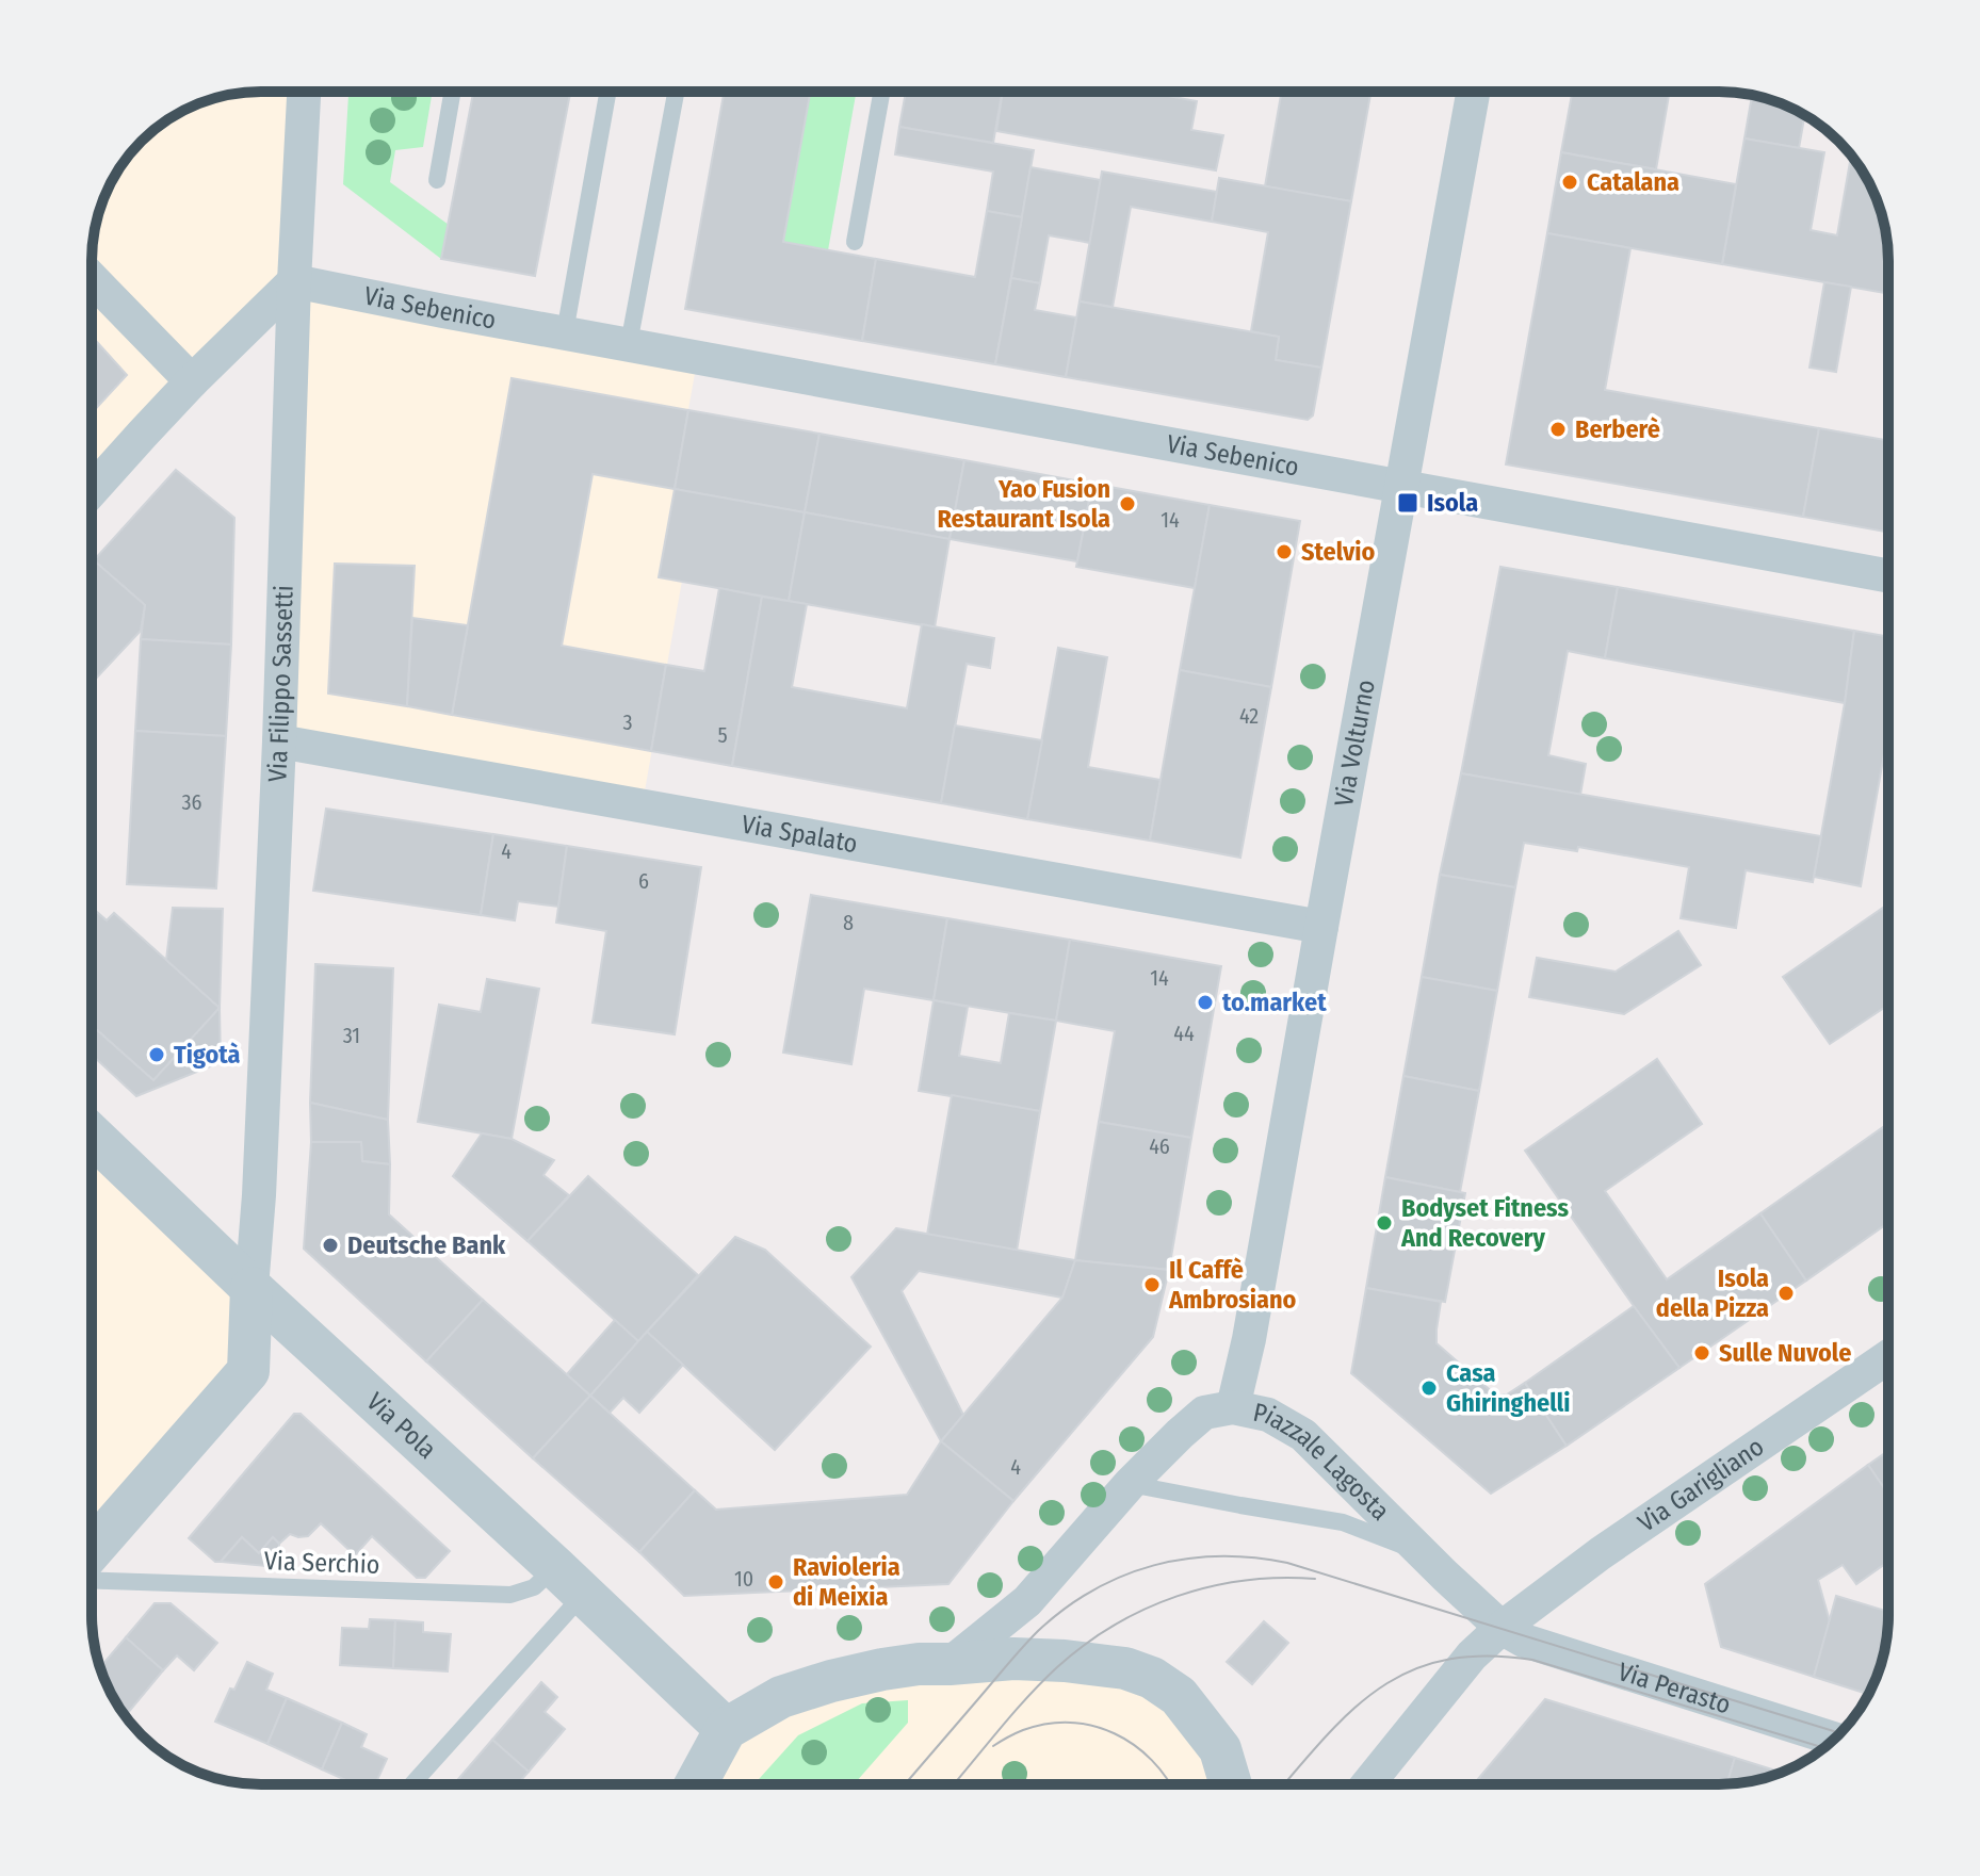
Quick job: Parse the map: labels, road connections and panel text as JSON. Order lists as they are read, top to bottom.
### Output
{
  "streets": {
    "street": [
      "Via Sebenico",
      "Via Filippo Sassetti",
      "Via Volturno",
      "Via Spalato",
      "Via Pola",
      "Piazzale Lagosta",
      "Via Garigliano",
      "Via Perasto"
    ],
    "lane": ["Via Serchio"]
  },
  "crossings": [
    ["Via Sebenico", "Via Filippo Sassetti"],
    ["Via Sebenico", "Via Volturno"],
    ["Via Filippo Sassetti", "Via Spalato"],
    ["Via Filippo Sassetti", "Via Pola"],
    ["Via Volturno", "Via Spalato"],
    ["Via Volturno", "Piazzale Lagosta"],
    ["Via Pola", "Via Serchio"],
    ["Piazzale Lagosta", "Via Garigliano"],
    ["Piazzale Lagosta", "Via Perasto"],
    ["Via Garigliano", "Via Perasto"]
  ],
  "places": {
    "other": [
      "Catalana",
      "Berberè",
      "Yao Fusion Restaurant Isola",
      "Stelvio",
      "to.market",
      "Tigotà",
      "Bodyset Fitness And Recovery",
      "Deutsche Bank",
      "Il Caffè Ambrosiano",
      "Isola della Pizza",
      "Sulle Nuvole",
      "Casa Ghiringhelli",
      "Ravioleria di Meixia"
    ],
    "transit": ["Isola"]
  },
  "house_numbers": [
    "14",
    "42",
    "3",
    "5",
    "36",
    "4",
    "6",
    "8",
    "14",
    "44",
    "31",
    "46",
    "4",
    "10"
  ]
}
